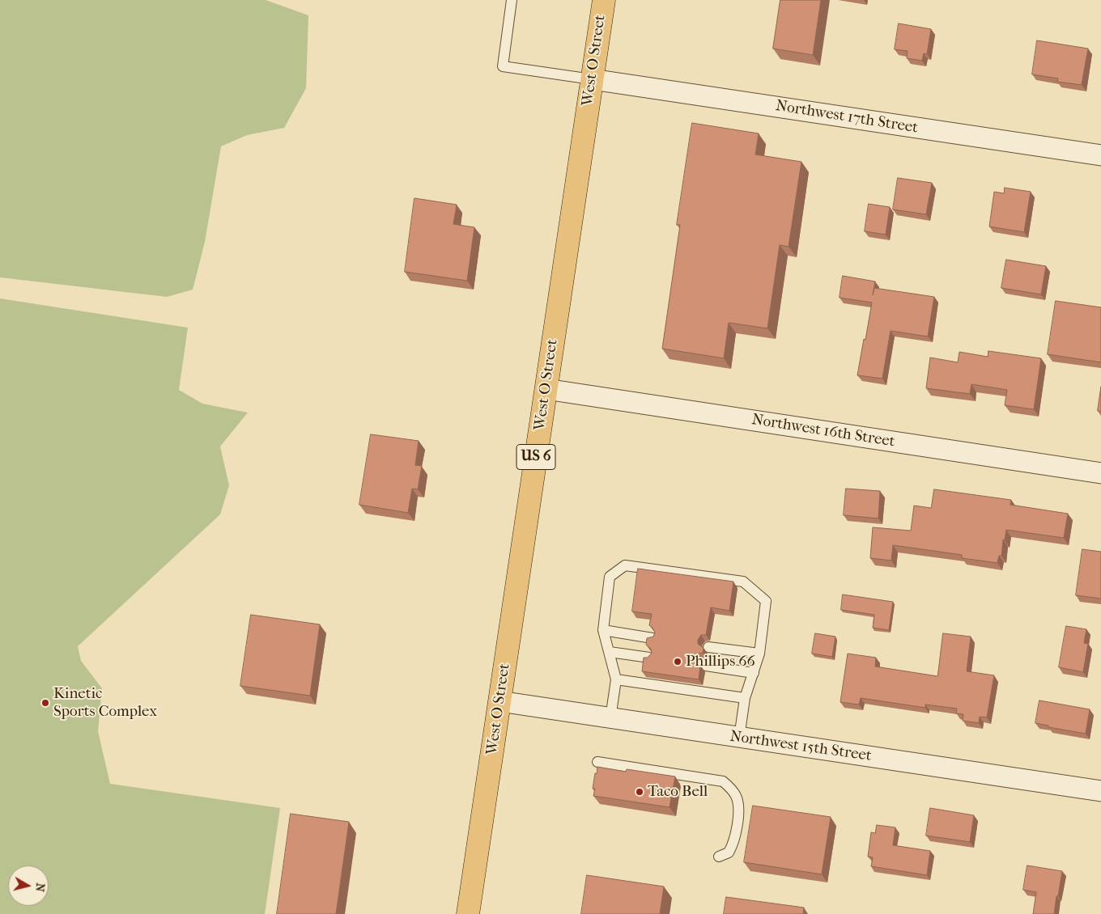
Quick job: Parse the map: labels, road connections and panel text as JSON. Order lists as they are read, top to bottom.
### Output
{
  "streets": {
    "main road": ["West O Street", "US 6"],
    "street": ["Northwest 17th Street", "Northwest 16th Street", "Northwest 15th Street"]
  },
  "crossings": [
    ["West O Street", "Northwest 17th Street"],
    ["West O Street", "Northwest 16th Street"],
    ["West O Street", "Northwest 15th Street"]
  ],
  "places": ["Phillips 66", "Kinetic Sports Complex", "Taco Bell"],
  "north": "right"
}
